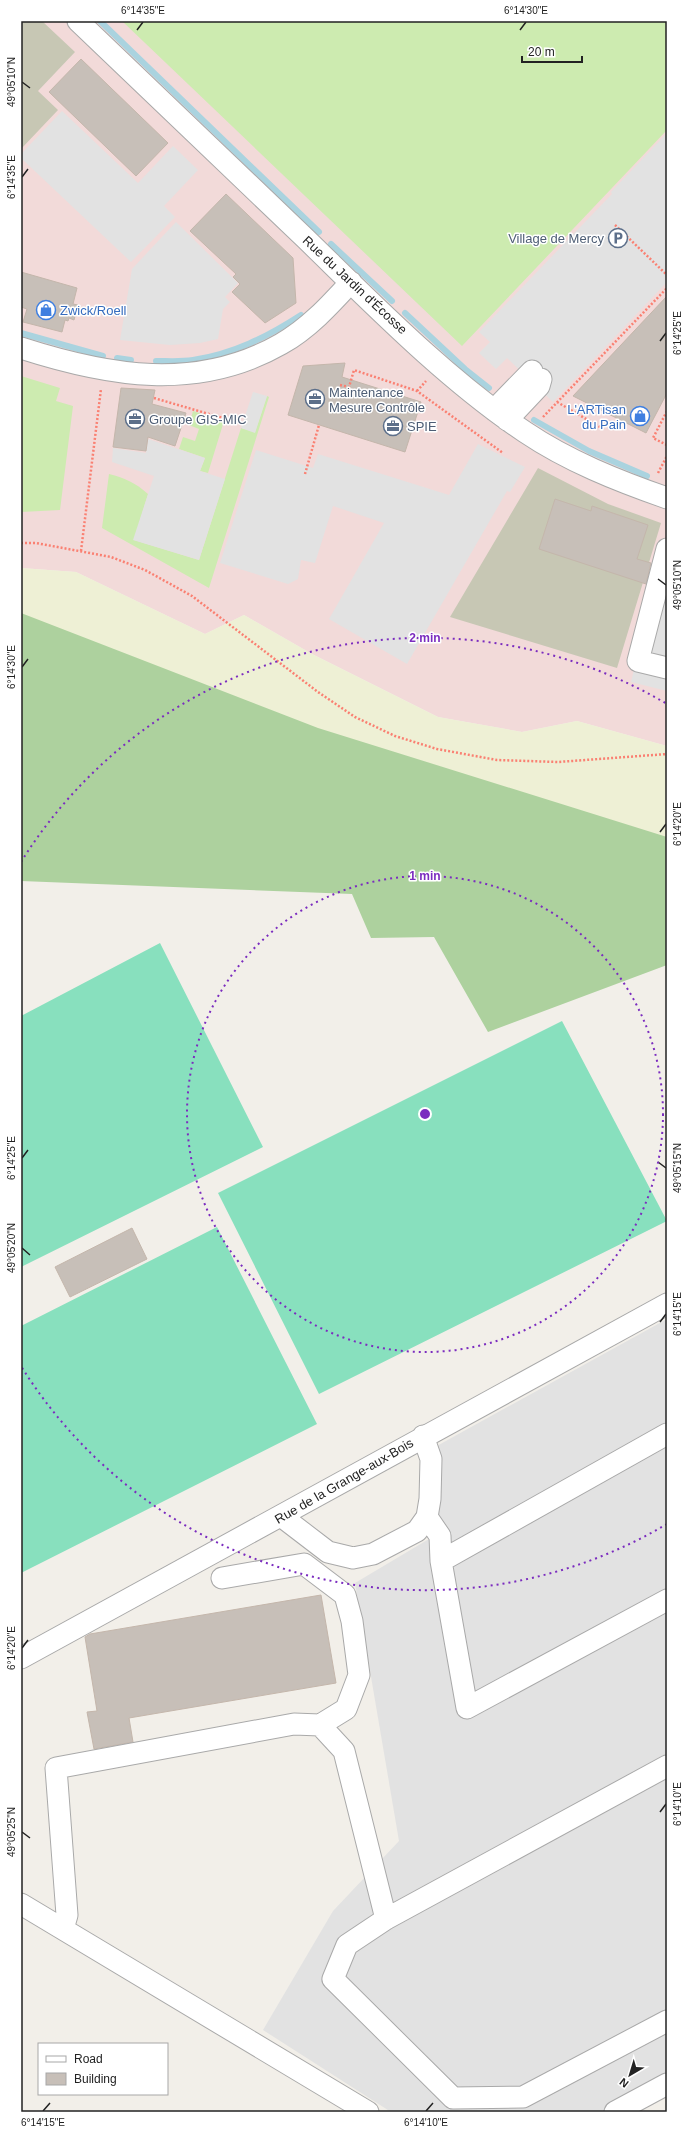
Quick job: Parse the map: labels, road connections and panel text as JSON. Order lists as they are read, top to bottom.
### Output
{
  "streets": {
    "street": ["Rue du Jardin d'Écosse", "Rue de la Grange-aux-Bois"]
  },
  "places": {
    "parking": ["Village de Mercy"],
    "shop": ["Zwick/Roell", "L'ARTisan du Pain"],
    "office": ["Maintenance Mesure Contrôle", "Groupe GIS-MIC", "SPIE"]
  },
  "legend": ["Road", "Building"],
  "scale_bar": "20 m",
  "north": "bottom left",
  "coordinates": [
    "6°14'35\"E",
    "6°14'30\"E",
    "49°05'10\"N",
    "6°14'25\"E",
    "6°14'20\"E",
    "49°05'15\"N",
    "49°05'20\"N",
    "6°14'15\"E",
    "6°14'10\"E",
    "49°05'25\"N"
  ],
  "rings": ["2 min", "1 min"]
}
